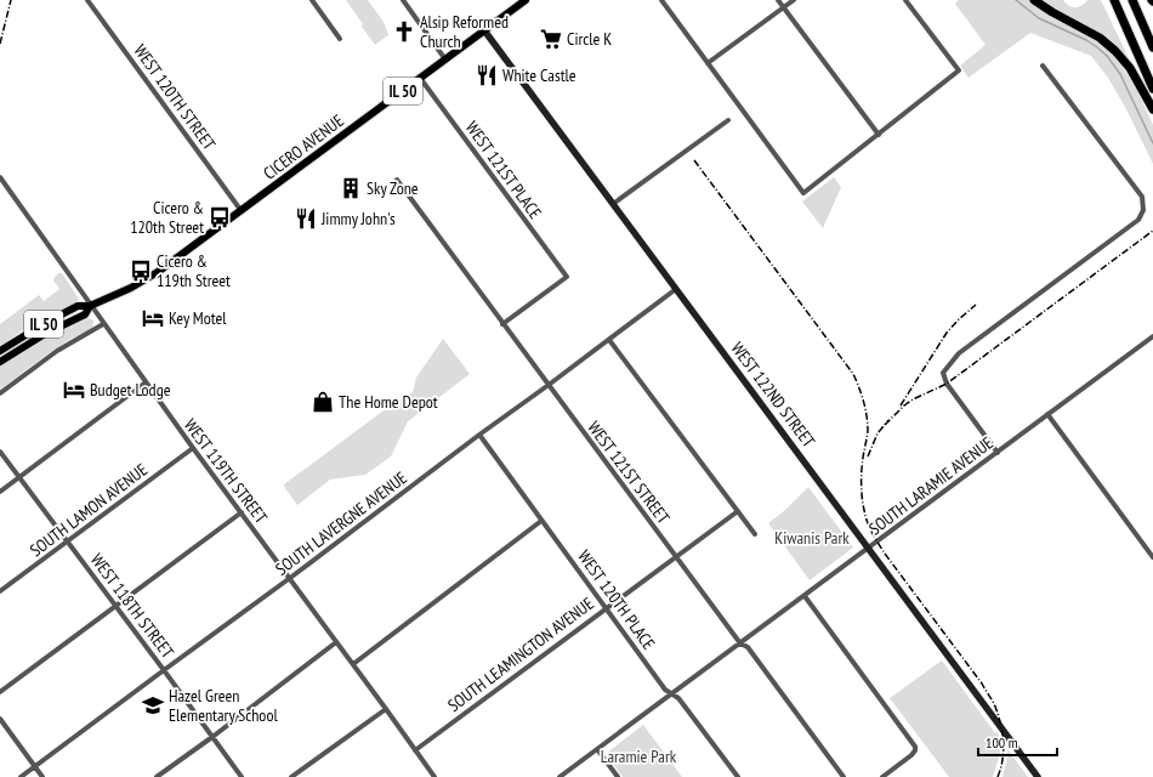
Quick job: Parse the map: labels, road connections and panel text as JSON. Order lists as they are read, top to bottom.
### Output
{
  "streets": {
    "main road": ["IL 50", "CICERO AVENUE"],
    "street": [
      "WEST 120TH STREET",
      "WEST 121ST PLACE",
      "WEST 122ND STREET",
      "WEST 119TH STREET",
      "WEST 121ST STREET",
      "SOUTH LARAMIE AVENUE",
      "SOUTH LAMON AVENUE",
      "SOUTH LAVERGNE AVENUE",
      "WEST 120TH PLACE",
      "WEST 118TH STREET",
      "SOUTH LEAMINGTON AVENUE"
    ]
  },
  "crossings": [
    ["WEST 120TH STREET", "CICERO AVENUE"],
    ["CICERO AVENUE", "WEST 121ST PLACE"],
    ["CICERO AVENUE", "WEST 122ND STREET"],
    ["CICERO AVENUE", "WEST 119TH STREET"],
    ["WEST 121ST PLACE", "WEST 121ST STREET"],
    ["WEST 122ND STREET", "SOUTH LARAMIE AVENUE"],
    ["WEST 122ND STREET", "SOUTH LAVERGNE AVENUE"],
    ["WEST 119TH STREET", "SOUTH LAMON AVENUE"],
    ["WEST 119TH STREET", "SOUTH LAVERGNE AVENUE"],
    ["WEST 119TH STREET", "SOUTH LEAMINGTON AVENUE"],
    ["WEST 121ST STREET", "SOUTH LARAMIE AVENUE"],
    ["WEST 121ST STREET", "SOUTH LAVERGNE AVENUE"],
    ["WEST 121ST STREET", "SOUTH LEAMINGTON AVENUE"],
    ["SOUTH LARAMIE AVENUE", "WEST 120TH PLACE"],
    ["SOUTH LAMON AVENUE", "WEST 118TH STREET"],
    ["SOUTH LAVERGNE AVENUE", "WEST 120TH PLACE"],
    ["SOUTH LAVERGNE AVENUE", "WEST 118TH STREET"],
    ["WEST 120TH PLACE", "SOUTH LEAMINGTON AVENUE"]
  ],
  "parks": ["Kiwanis Park", "Laramie Park"],
  "places": {
    "church": ["Alsip Reformed Church"],
    "supermarket": ["Circle K"],
    "restaurant": ["White Castle", "Jimmy John's"],
    "building": ["Sky Zone"],
    "bus stop": ["Cicero & 120th Street", "Cicero & 119th Street"],
    "hotel": ["Key Motel", "Budget Lodge"],
    "shop": ["The Home Depot"],
    "school or university": ["Hazel Green Elementary School"]
  },
  "scale_bar": "100 m"
}
